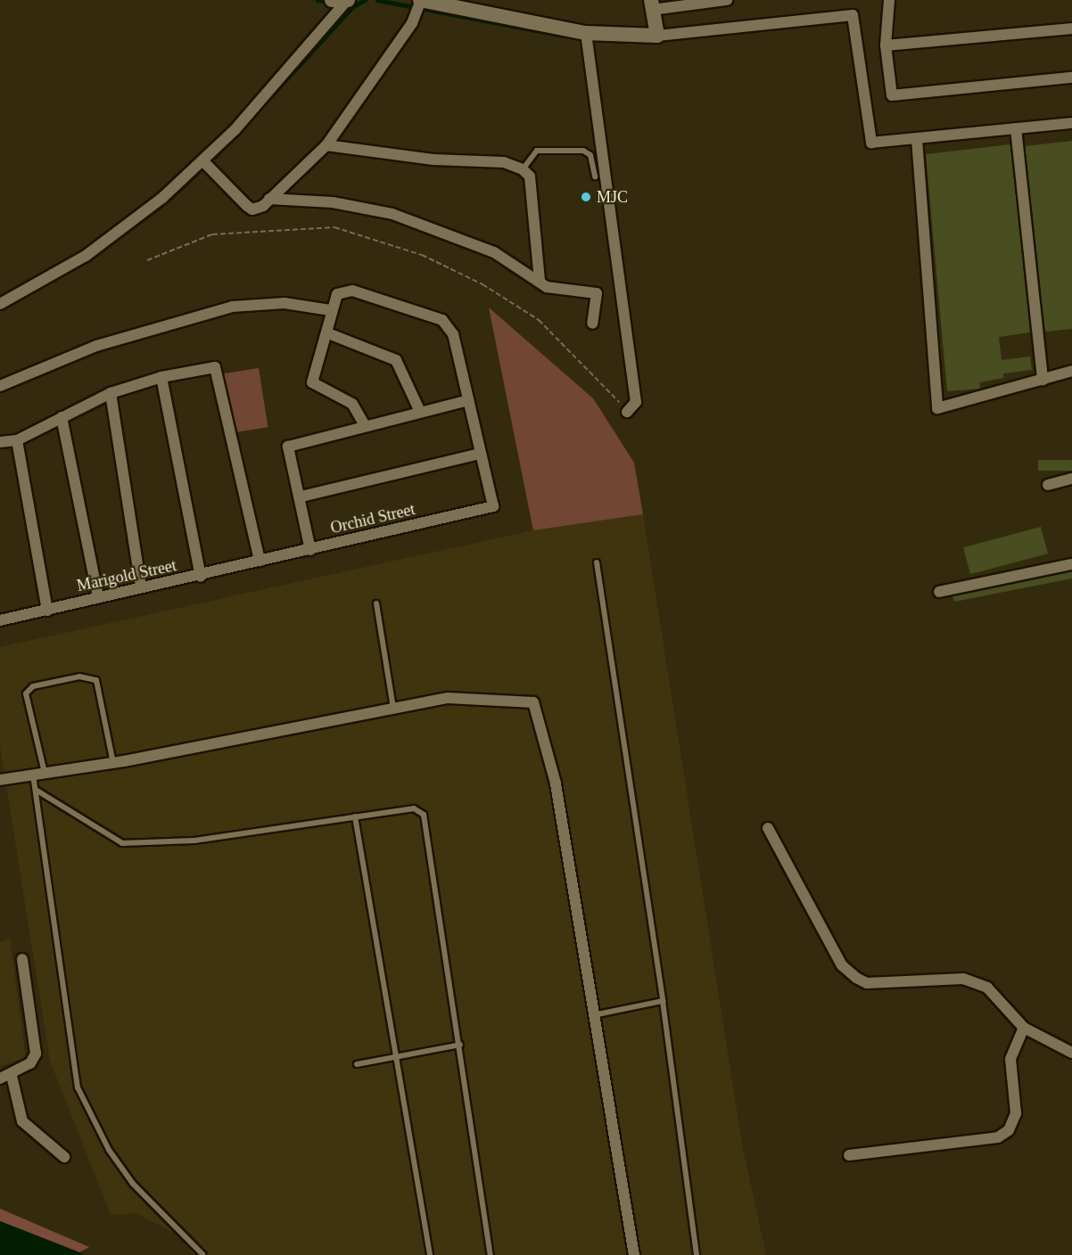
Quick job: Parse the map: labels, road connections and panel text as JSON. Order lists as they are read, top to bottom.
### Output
{
  "streets": {
    "street": ["Orchid Street", "Marigold Street"]
  },
  "crossings": [
    ["Orchid Street", "Marigold Street"]
  ],
  "places": ["MJC"]
}
